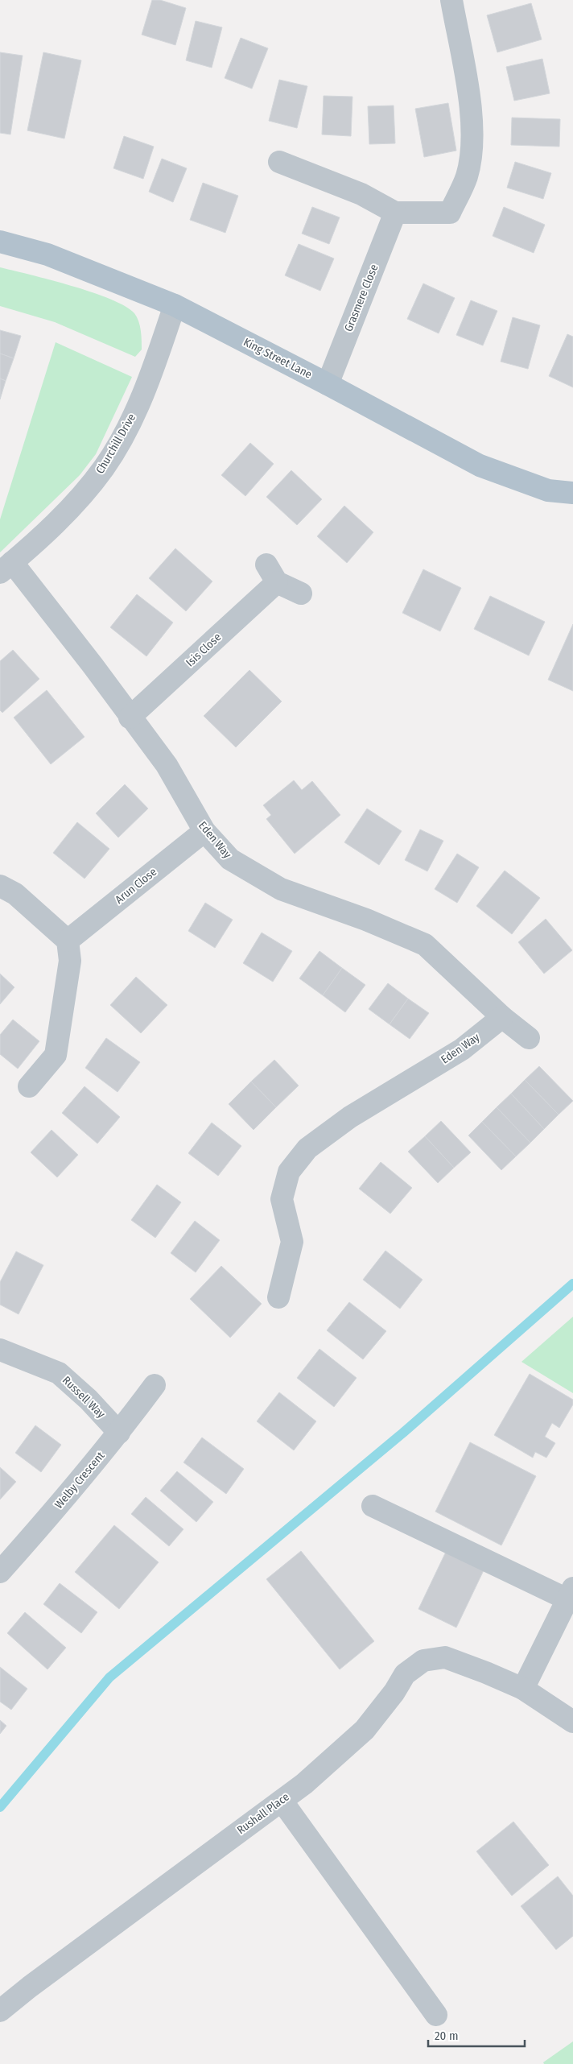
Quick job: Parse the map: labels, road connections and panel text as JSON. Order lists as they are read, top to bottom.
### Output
{
  "streets": {
    "main road": ["King Street Lane"],
    "street": [
      "Grasmere Close",
      "Churchill Drive",
      "Isis Close",
      "Eden Way",
      "Arun Close",
      "Russell Way",
      "Welby Crescent",
      "Rushall Place"
    ]
  },
  "crossings": [
    ["Grasmere Close", "King Street Lane"],
    ["King Street Lane", "Churchill Drive"],
    ["Churchill Drive", "Eden Way"],
    ["Isis Close", "Eden Way"],
    ["Eden Way", "Arun Close"],
    ["Russell Way", "Welby Crescent"]
  ],
  "scale_bar": "20 m"
}
